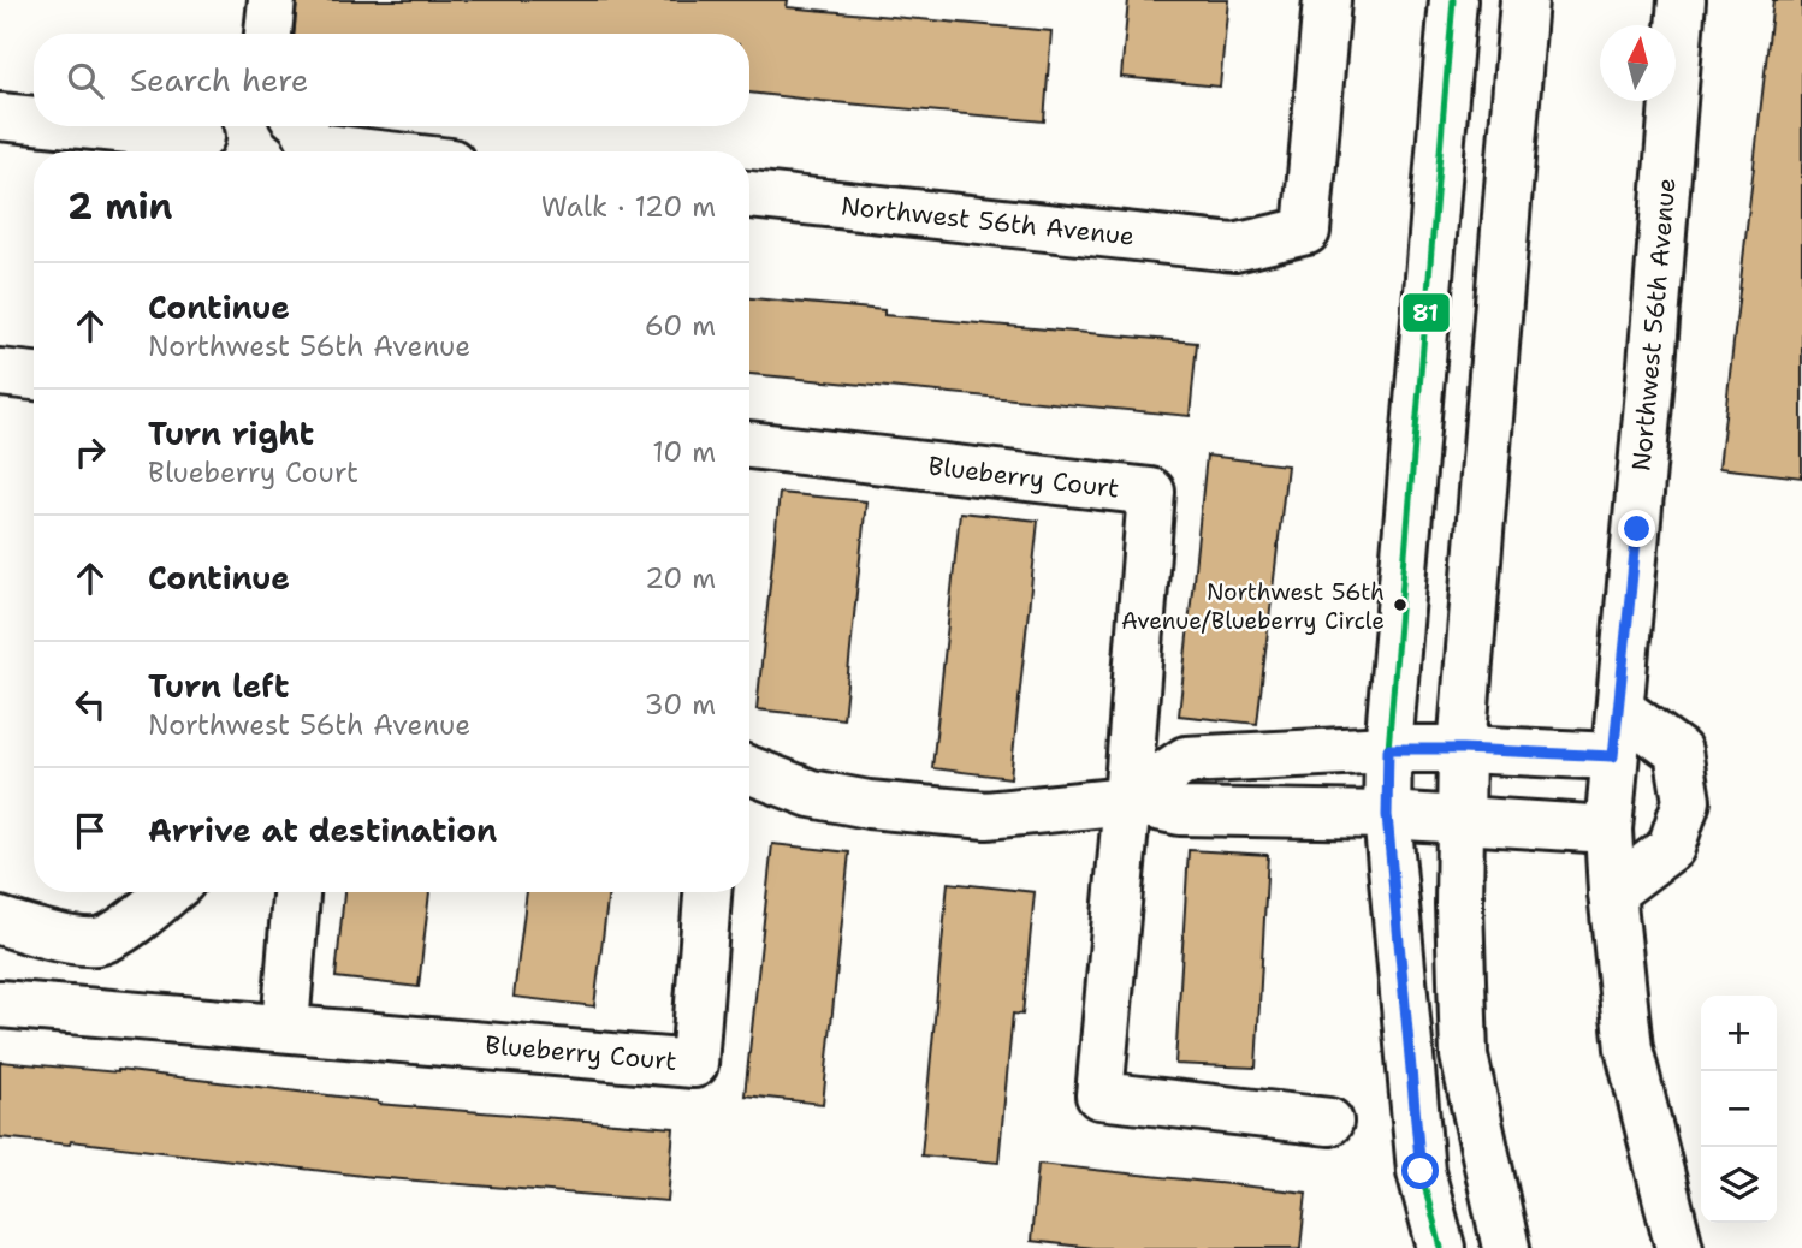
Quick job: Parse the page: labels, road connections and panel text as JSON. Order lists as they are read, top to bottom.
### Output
{
  "streets": {
    "street": ["Northwest 56th Avenue", "Blueberry Court"]
  },
  "places": ["Northwest 56th Avenue/Blueberry Circle"],
  "lines": ["transit line 81"],
  "north": "top",
  "page": {
    "search": "Search here",
    "heading": ["2 min", "Walk · 120 m"],
    "list": [
      ["Continue", "Northwest 56th Avenue", "60 m"],
      ["Turn right", "Blueberry Court", "10 m"],
      ["Continue", "20 m"],
      ["Turn left", "Northwest 56th Avenue", "30 m"],
      "Arrive at destination"
    ],
    "map_buttons": ["+", "−"]
  }
}
